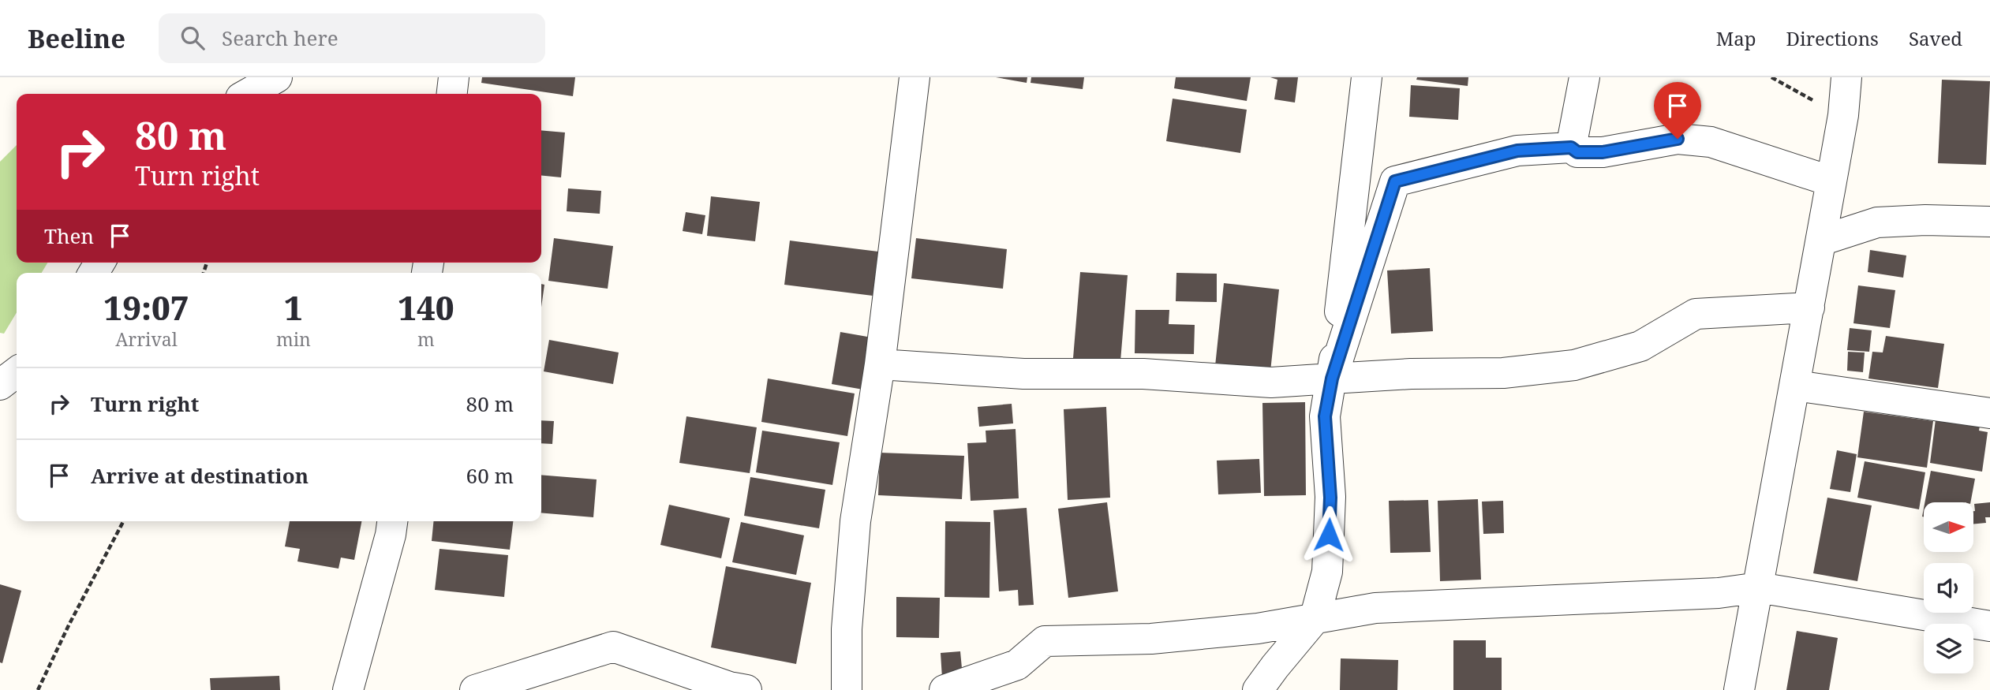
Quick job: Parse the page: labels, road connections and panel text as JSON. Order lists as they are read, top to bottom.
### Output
{
  "north": "right",
  "page": {
    "header": "Beeline",
    "search": "Search here",
    "nav": ["Map", "Directions", "Saved"],
    "turn": ["80 m", "Turn right"],
    "then": "Then",
    "eta": [
      "19:07",
      "Arrival",
      "1",
      "min",
      "140",
      "m"
    ],
    "list": [
      {
        "name": "Turn right",
        "value": "80 m"
      },
      {
        "name": "Arrive at destination",
        "value": "60 m"
      }
    ]
  }
}
